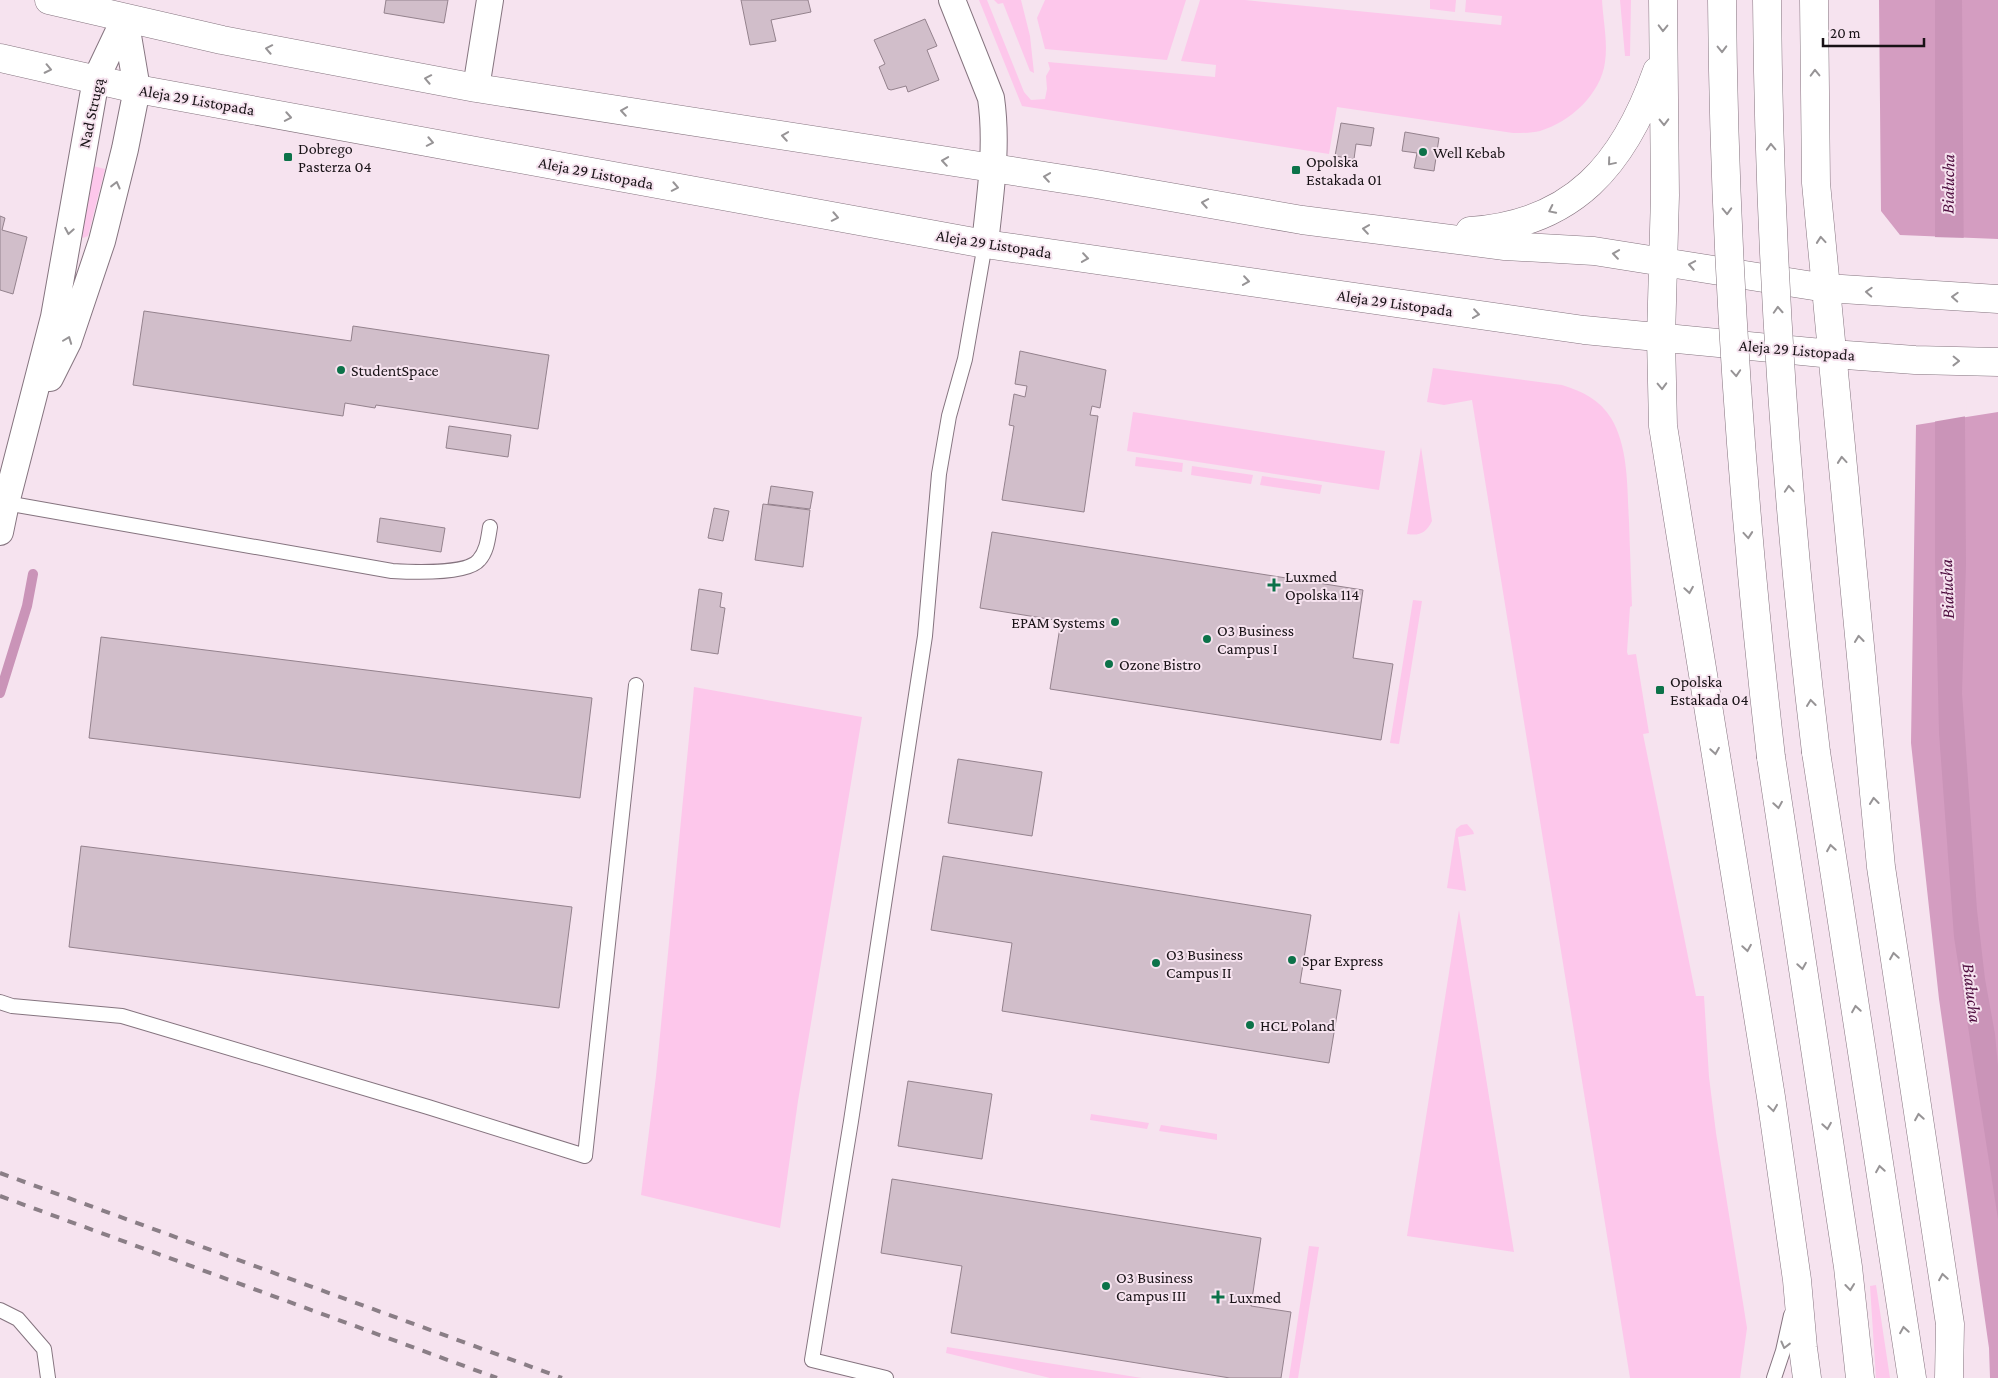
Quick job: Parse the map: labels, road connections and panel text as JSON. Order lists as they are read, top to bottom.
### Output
{
  "streets": {
    "main road": ["Aleja 29 Listopada"],
    "street": ["Nad Strugą"]
  },
  "crossings": [
    ["Aleja 29 Listopada", "Nad Strugą"]
  ],
  "water": ["Białucha"],
  "places": {
    "other": [
      "Well Kebab",
      "StudentSpace",
      "EPAM Systems",
      "O3 Business Campus I",
      "Ozone Bistro",
      "Spar Express",
      "O3 Business Campus II",
      "HCL Poland",
      "O3 Business Campus III"
    ],
    "transit": ["Dobrego Pasterza 04", "Opolska Estakada 01", "Opolska Estakada 04"],
    "health": ["Luxmed Opolska 114", "Luxmed"]
  },
  "scale_bar": "20 m"
}
